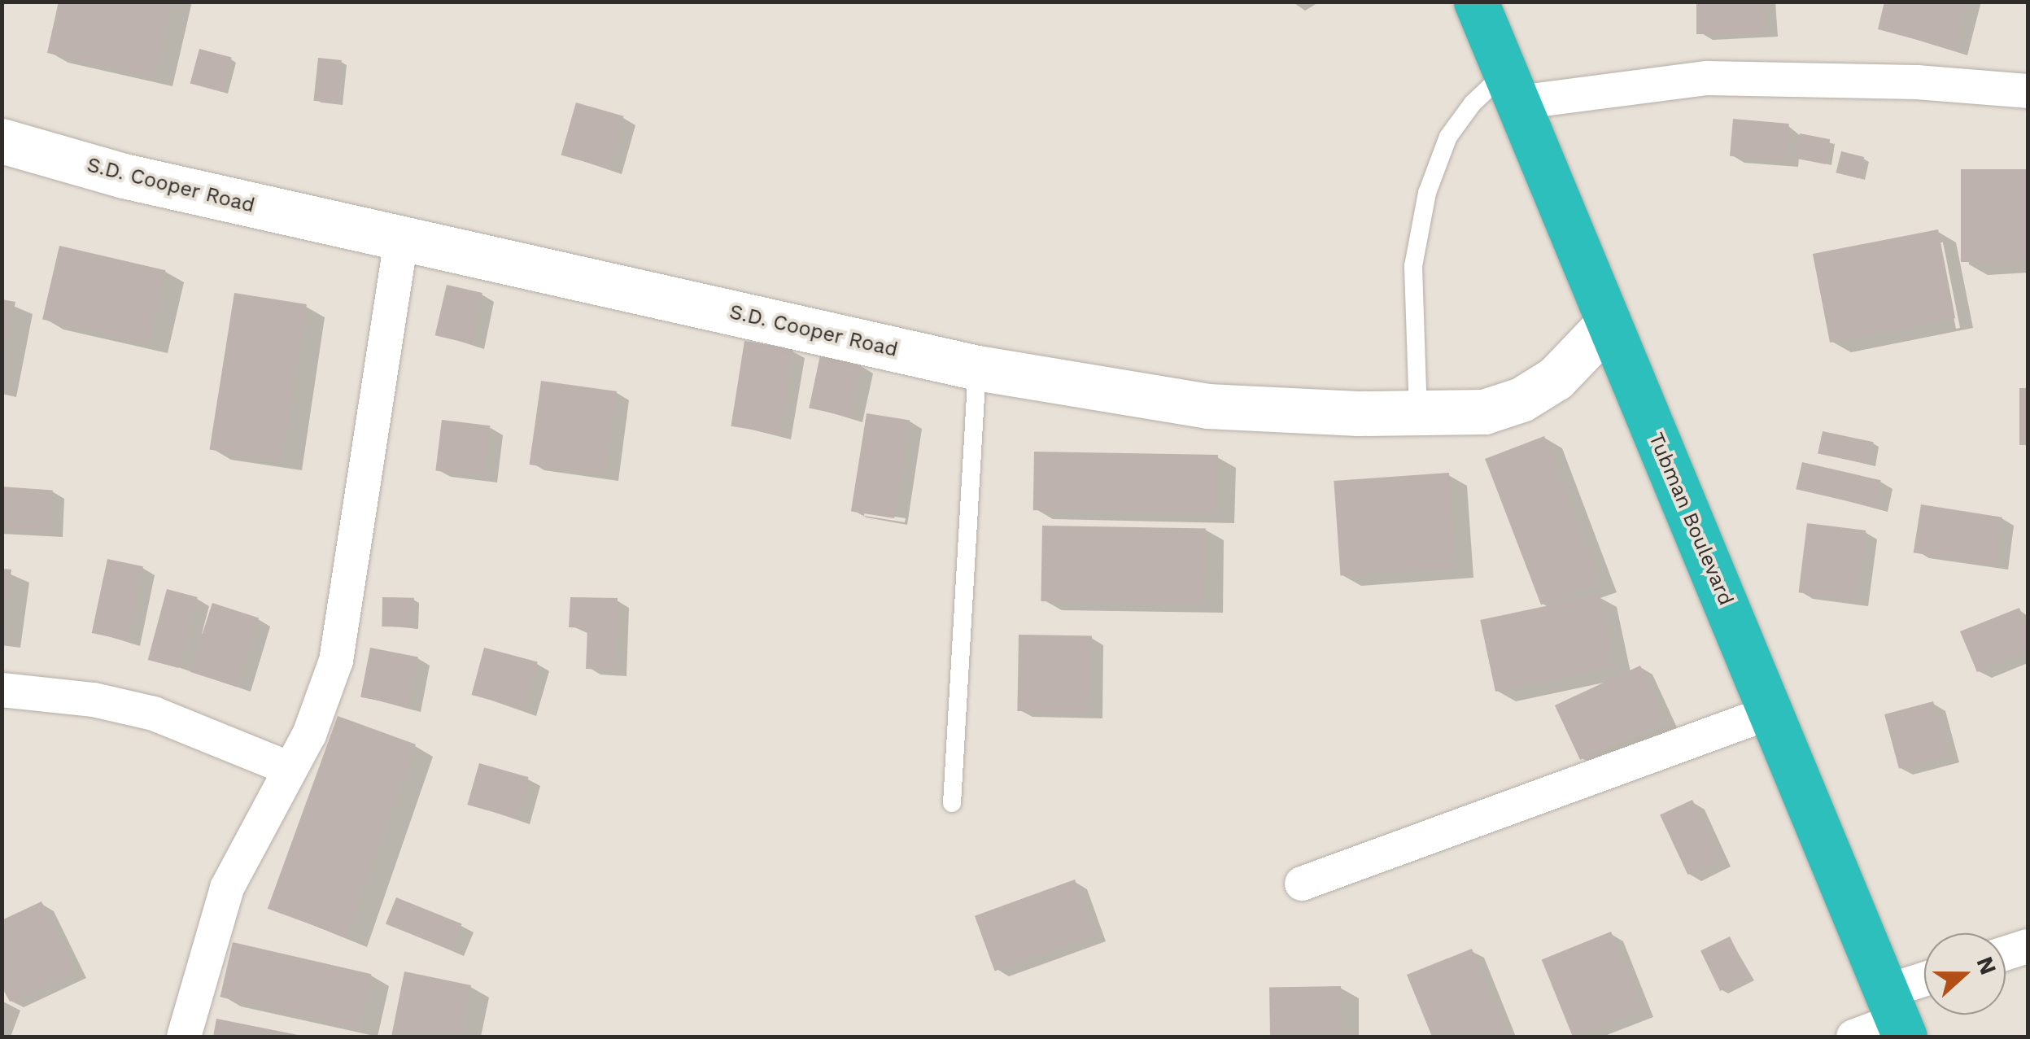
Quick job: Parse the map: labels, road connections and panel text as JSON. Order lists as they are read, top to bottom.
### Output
{
  "streets": {
    "highway": ["Tubman Boulevard"],
    "street": ["S.D. Cooper Road"]
  },
  "crossings": [
    ["S.D. Cooper Road", "Tubman Boulevard"]
  ],
  "north": "right"
}
